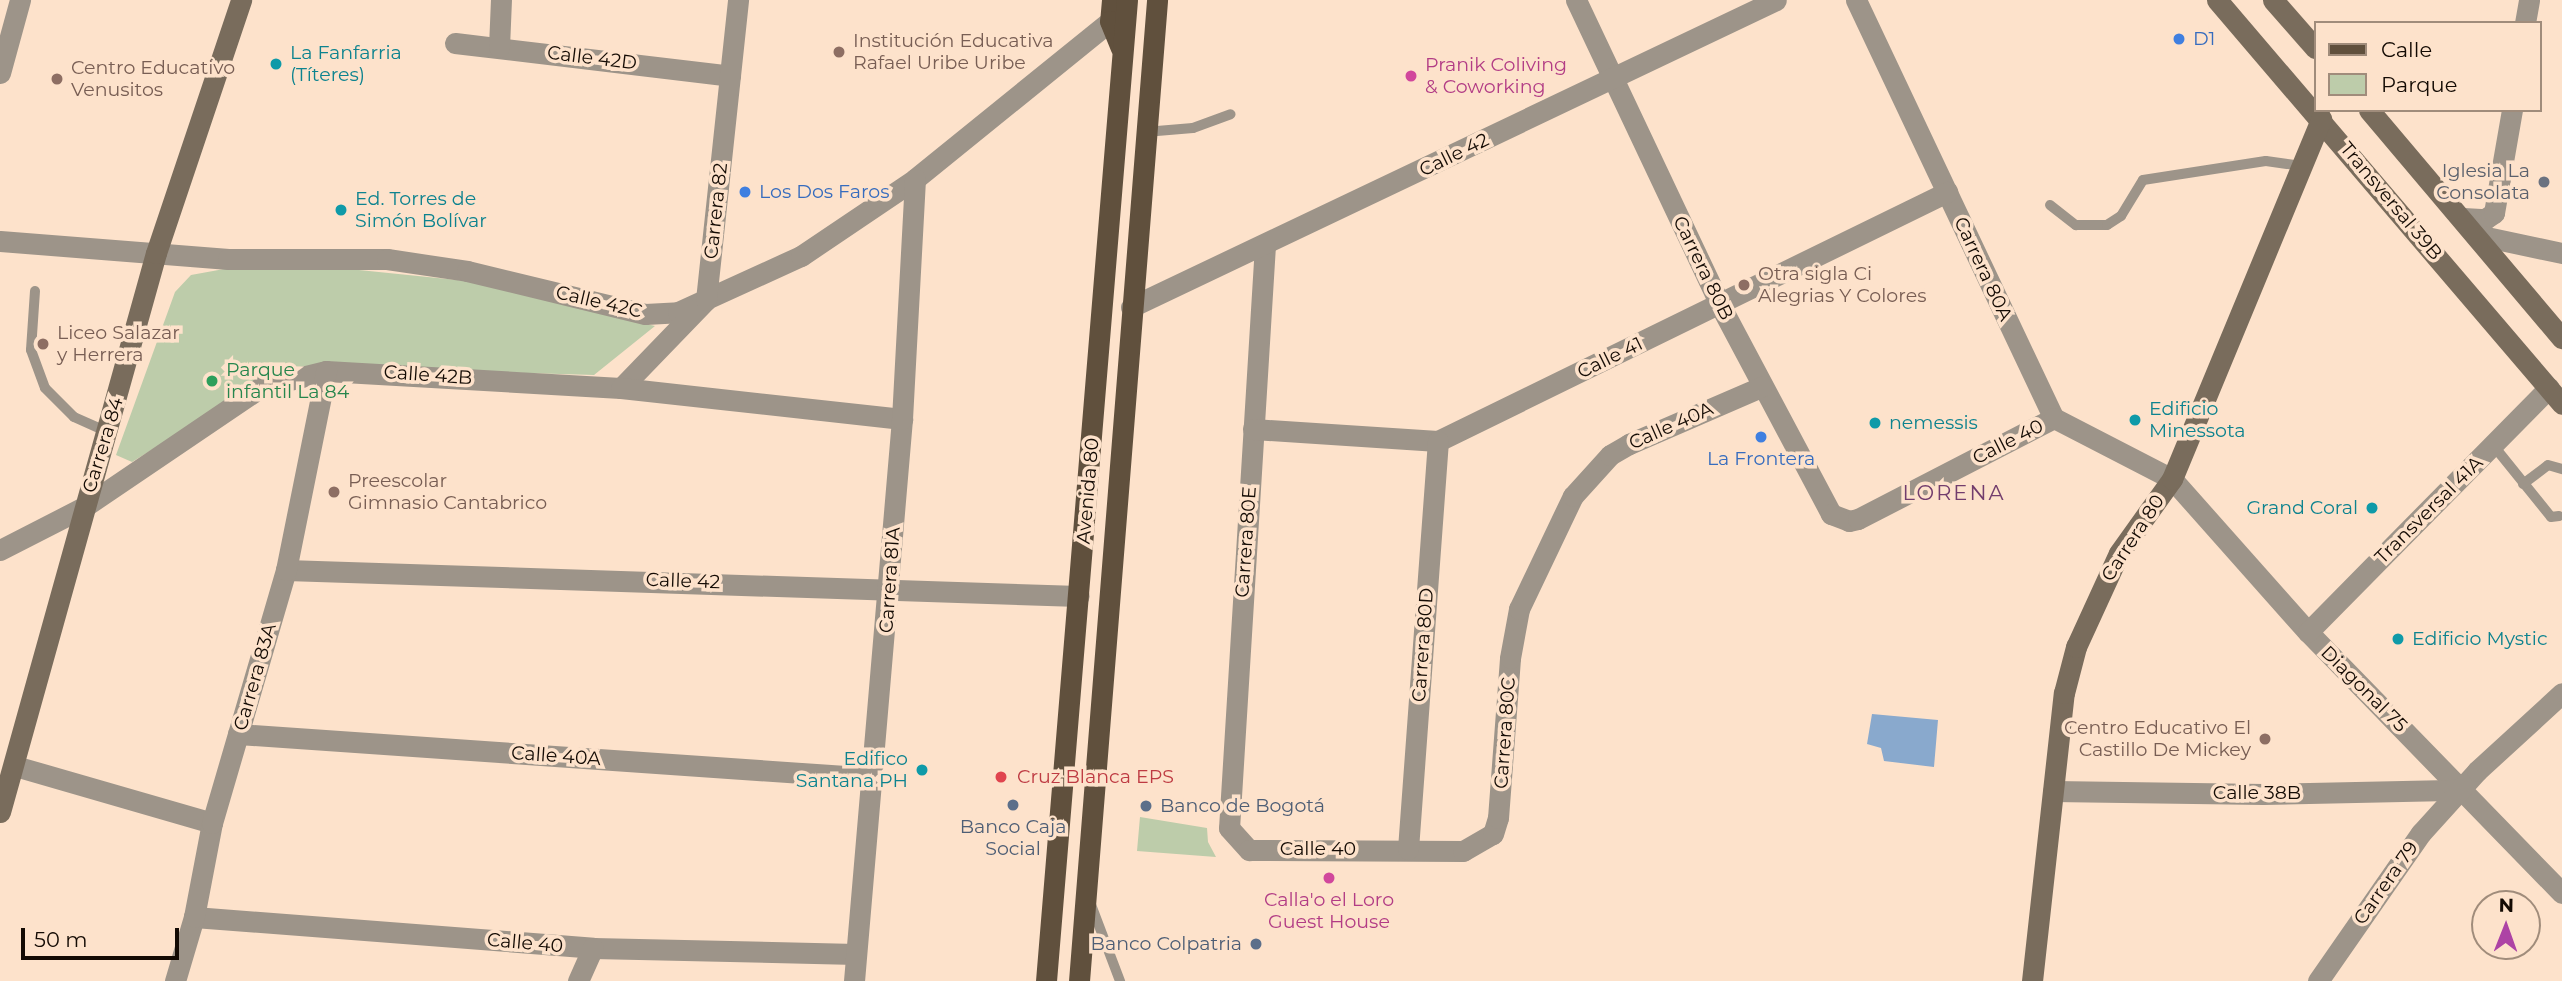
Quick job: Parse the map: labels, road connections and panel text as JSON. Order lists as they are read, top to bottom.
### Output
{
  "streets": {
    "main road": ["Avenida 80"],
    "street": [
      "Calle 42D",
      "Calle 42",
      "Transversal 39B",
      "Carrera 82",
      "Carrera 80B",
      "Carrera 80A",
      "Calle 42C",
      "Calle 41",
      "Calle 42B",
      "Calle 40A",
      "Calle 40",
      "Carrera 84",
      "Transversal 41A",
      "Carrera 80",
      "Carrera 80E",
      "Carrera 81A",
      "Carrera 80D",
      "Carrera 83A",
      "Diagonal 75",
      "Carrera 80C",
      "Calle 38B",
      "Carrera 79"
    ]
  },
  "crossings": [
    ["Calle 42D", "Carrera 82"],
    ["Calle 42", "Carrera 80B"],
    ["Calle 42", "Avenida 80"],
    ["Calle 42", "Carrera 80E"],
    ["Calle 42", "Carrera 81A"],
    ["Calle 42", "Carrera 83A"],
    ["Transversal 39B", "Transversal 41A"],
    ["Transversal 39B", "Carrera 80"],
    ["Carrera 82", "Calle 42C"],
    ["Carrera 80B", "Calle 41"],
    ["Carrera 80B", "Calle 40A"],
    ["Carrera 80B", "Calle 40"],
    ["Carrera 80A", "Calle 41"],
    ["Carrera 80A", "Calle 40"],
    ["Calle 42C", "Carrera 84"],
    ["Calle 42C", "Carrera 81A"],
    ["Calle 41", "Carrera 80E"],
    ["Calle 41", "Carrera 80D"],
    ["Calle 42B", "Carrera 84"],
    ["Calle 42B", "Carrera 81A"],
    ["Calle 42B", "Carrera 83A"],
    ["Calle 40A", "Carrera 81A"],
    ["Calle 40A", "Carrera 83A"],
    ["Calle 40A", "Carrera 80C"],
    ["Calle 40", "Carrera 80E"],
    ["Calle 40", "Carrera 81A"],
    ["Calle 40", "Carrera 80D"],
    ["Calle 40", "Carrera 83A"],
    ["Calle 40", "Carrera 80C"],
    ["Transversal 41A", "Diagonal 75"],
    ["Carrera 80", "Diagonal 75"],
    ["Carrera 80", "Calle 38B"],
    ["Carrera 80D", "Carrera 80C"],
    ["Diagonal 75", "Calle 38B"],
    ["Diagonal 75", "Carrera 79"],
    ["Calle 38B", "Carrera 79"]
  ],
  "districts": ["LORENA"],
  "places": [
    "D1",
    "Institución Educativa Rafael Uribe Uribe",
    "La Fanfarria (Títeres)",
    "Pranik Coliving & Coworking",
    "Centro Educativo Venusitos",
    "Iglesia La Consolata",
    "Los Dos Faros",
    "Ed. Torres de Simón Bolívar",
    "Otra sigla Ci Alegrias Y Colores",
    "Liceo Salazar y Herrera",
    "Parque infantil La 84",
    "Edificio Minessota",
    "nemessis",
    "La Frontera",
    "Preescolar Gimnasio Cantabrico",
    "Grand Coral",
    "Edificio Mystic",
    "Centro Educativo El Castillo De Mickey",
    "Edifico Santana PH",
    "Cruz Blanca EPS",
    "Banco Caja Social",
    "Banco de Bogotá",
    "Calla'o el Loro Guest House",
    "Banco Colpatria"
  ],
  "legend": ["Calle", "Parque"],
  "scale_bar": "50 m",
  "north": "top"
}
